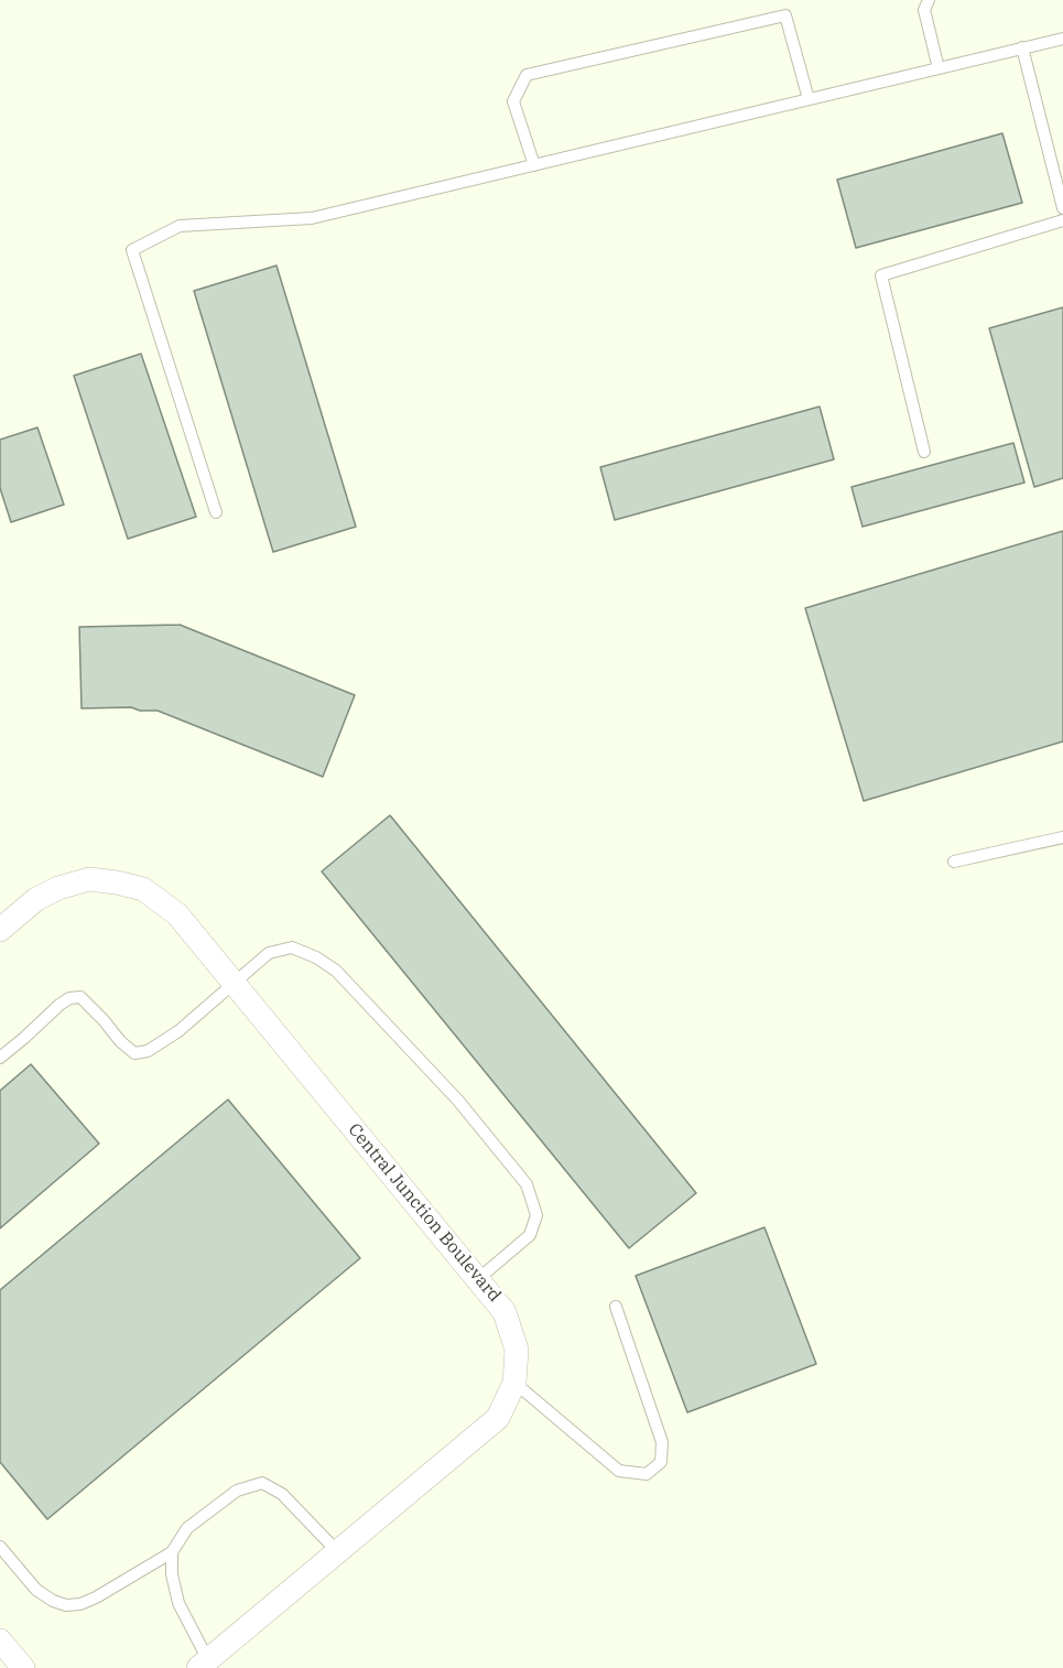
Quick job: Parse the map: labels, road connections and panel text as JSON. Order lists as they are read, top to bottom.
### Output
{
  "streets": {
    "street": ["Central Junction Boulevard"]
  }
}
